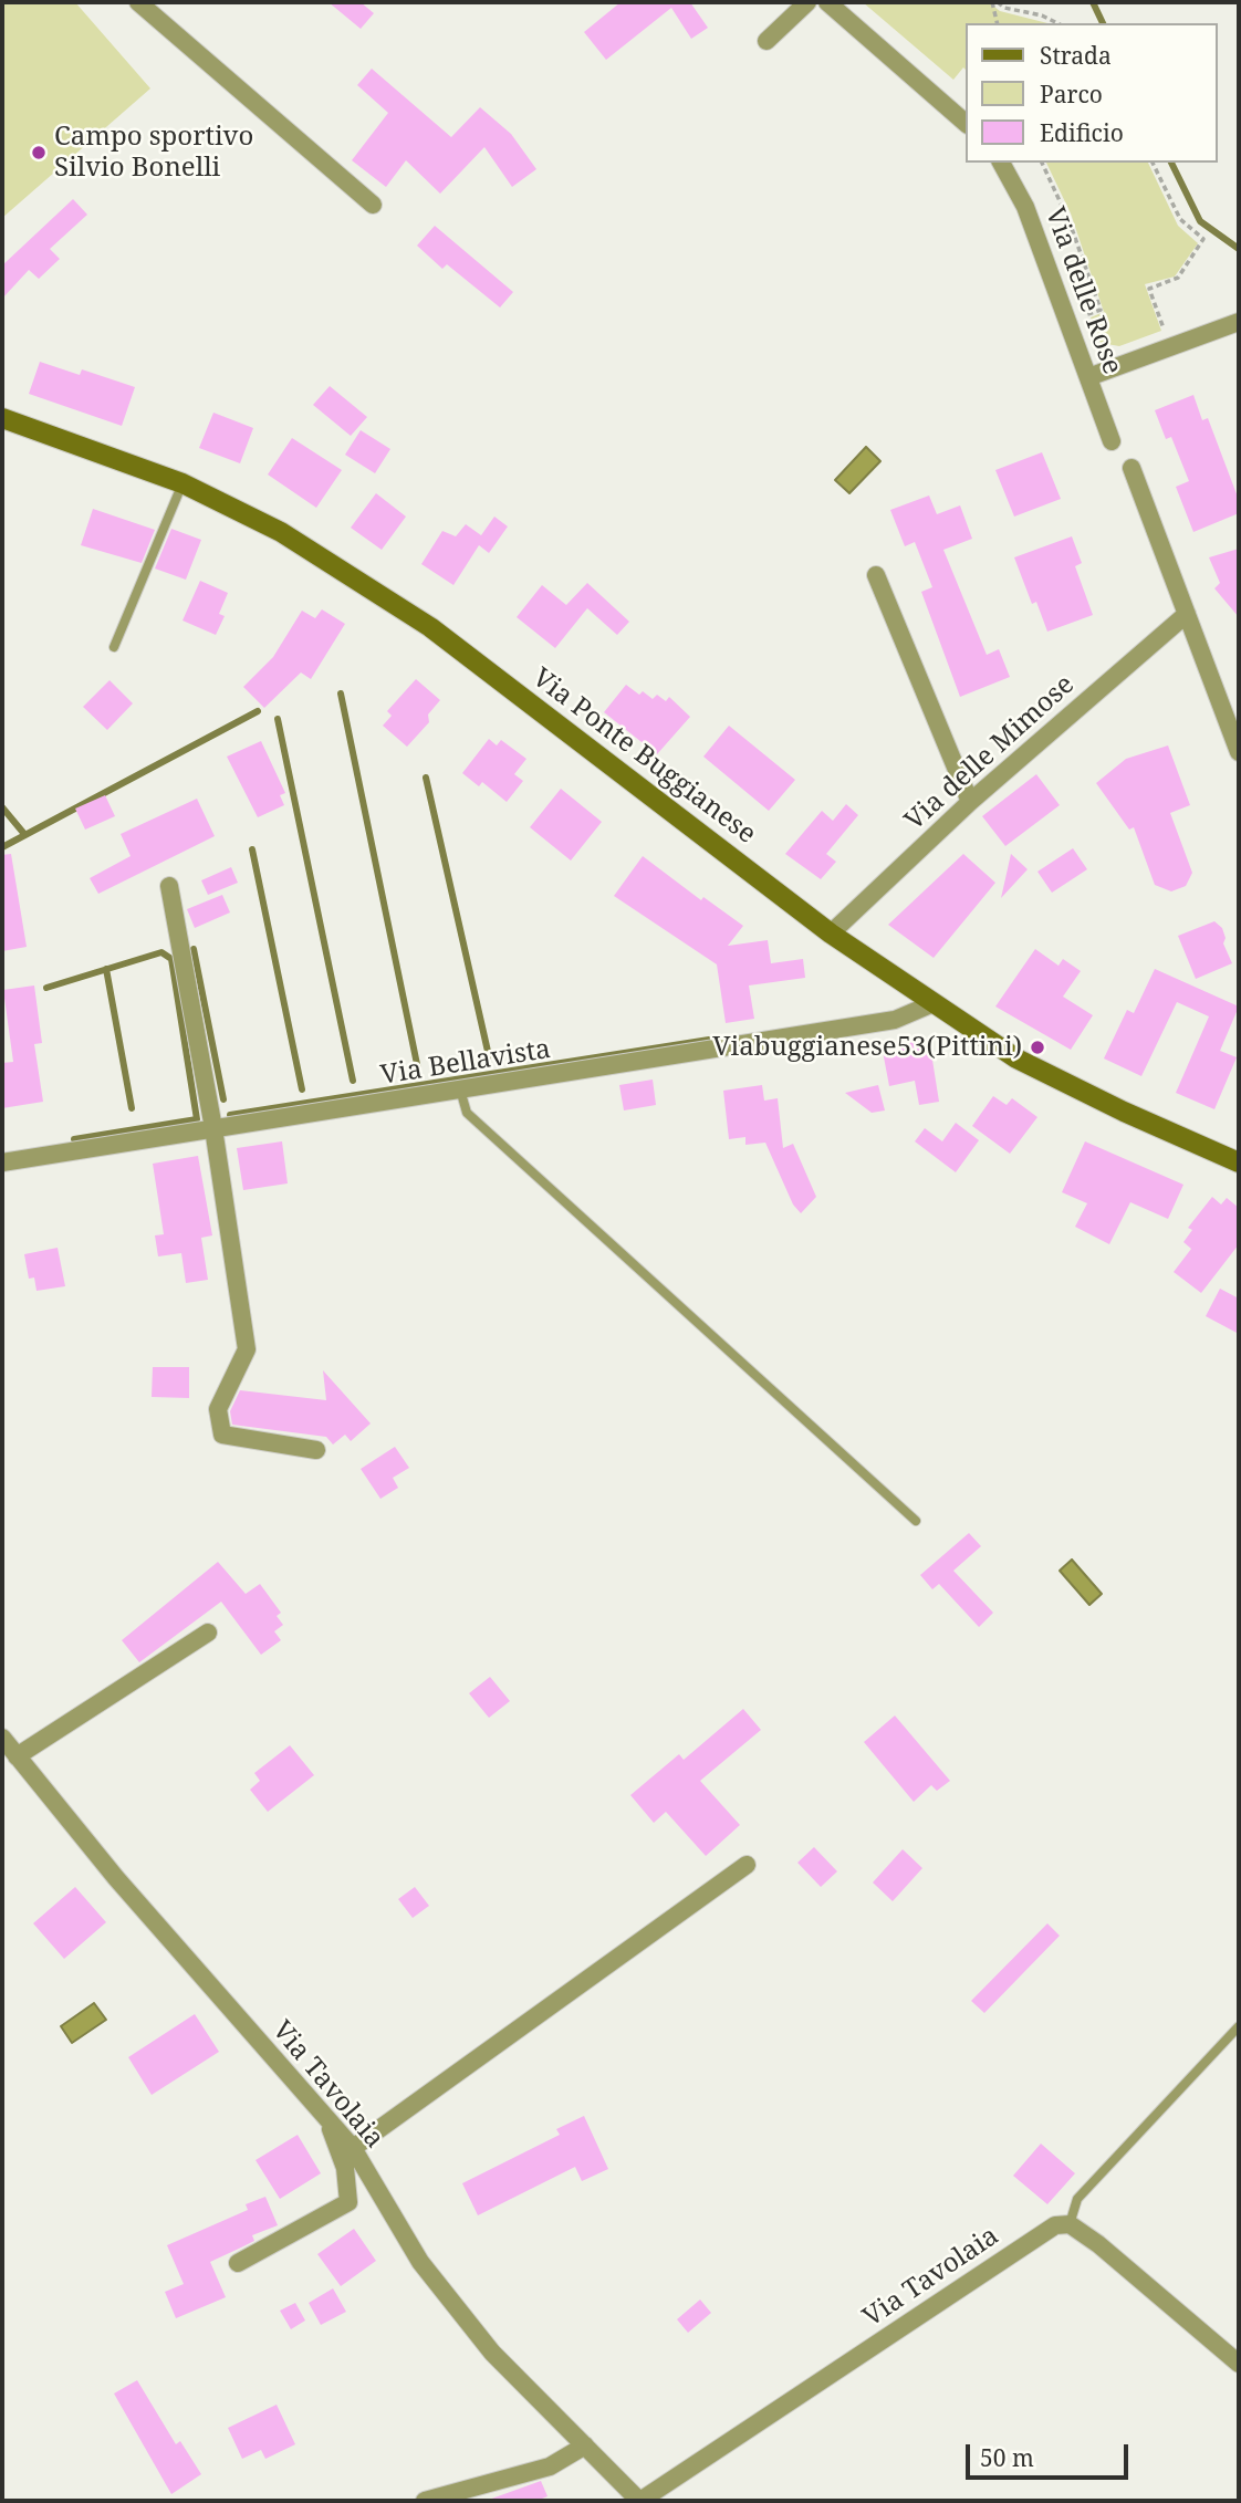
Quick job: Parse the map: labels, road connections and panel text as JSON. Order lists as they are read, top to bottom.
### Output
{
  "streets": {
    "main road": ["Via Ponte Buggianese"],
    "street": [
      "Via delle Rose",
      "Via delle Mimose",
      "Via Bellavista",
      "Via Tavolaia"
    ]
  },
  "crossings": [
    ["Via delle Mimose", "Via Ponte Buggianese"],
    ["Via Ponte Buggianese", "Via Bellavista"]
  ],
  "places": ["Campo sportivo Silvio Bonelli", "Viabuggianese53(Pittini)"],
  "legend": ["Strada", "Parco", "Edificio"],
  "scale_bar": "50 m"
}
